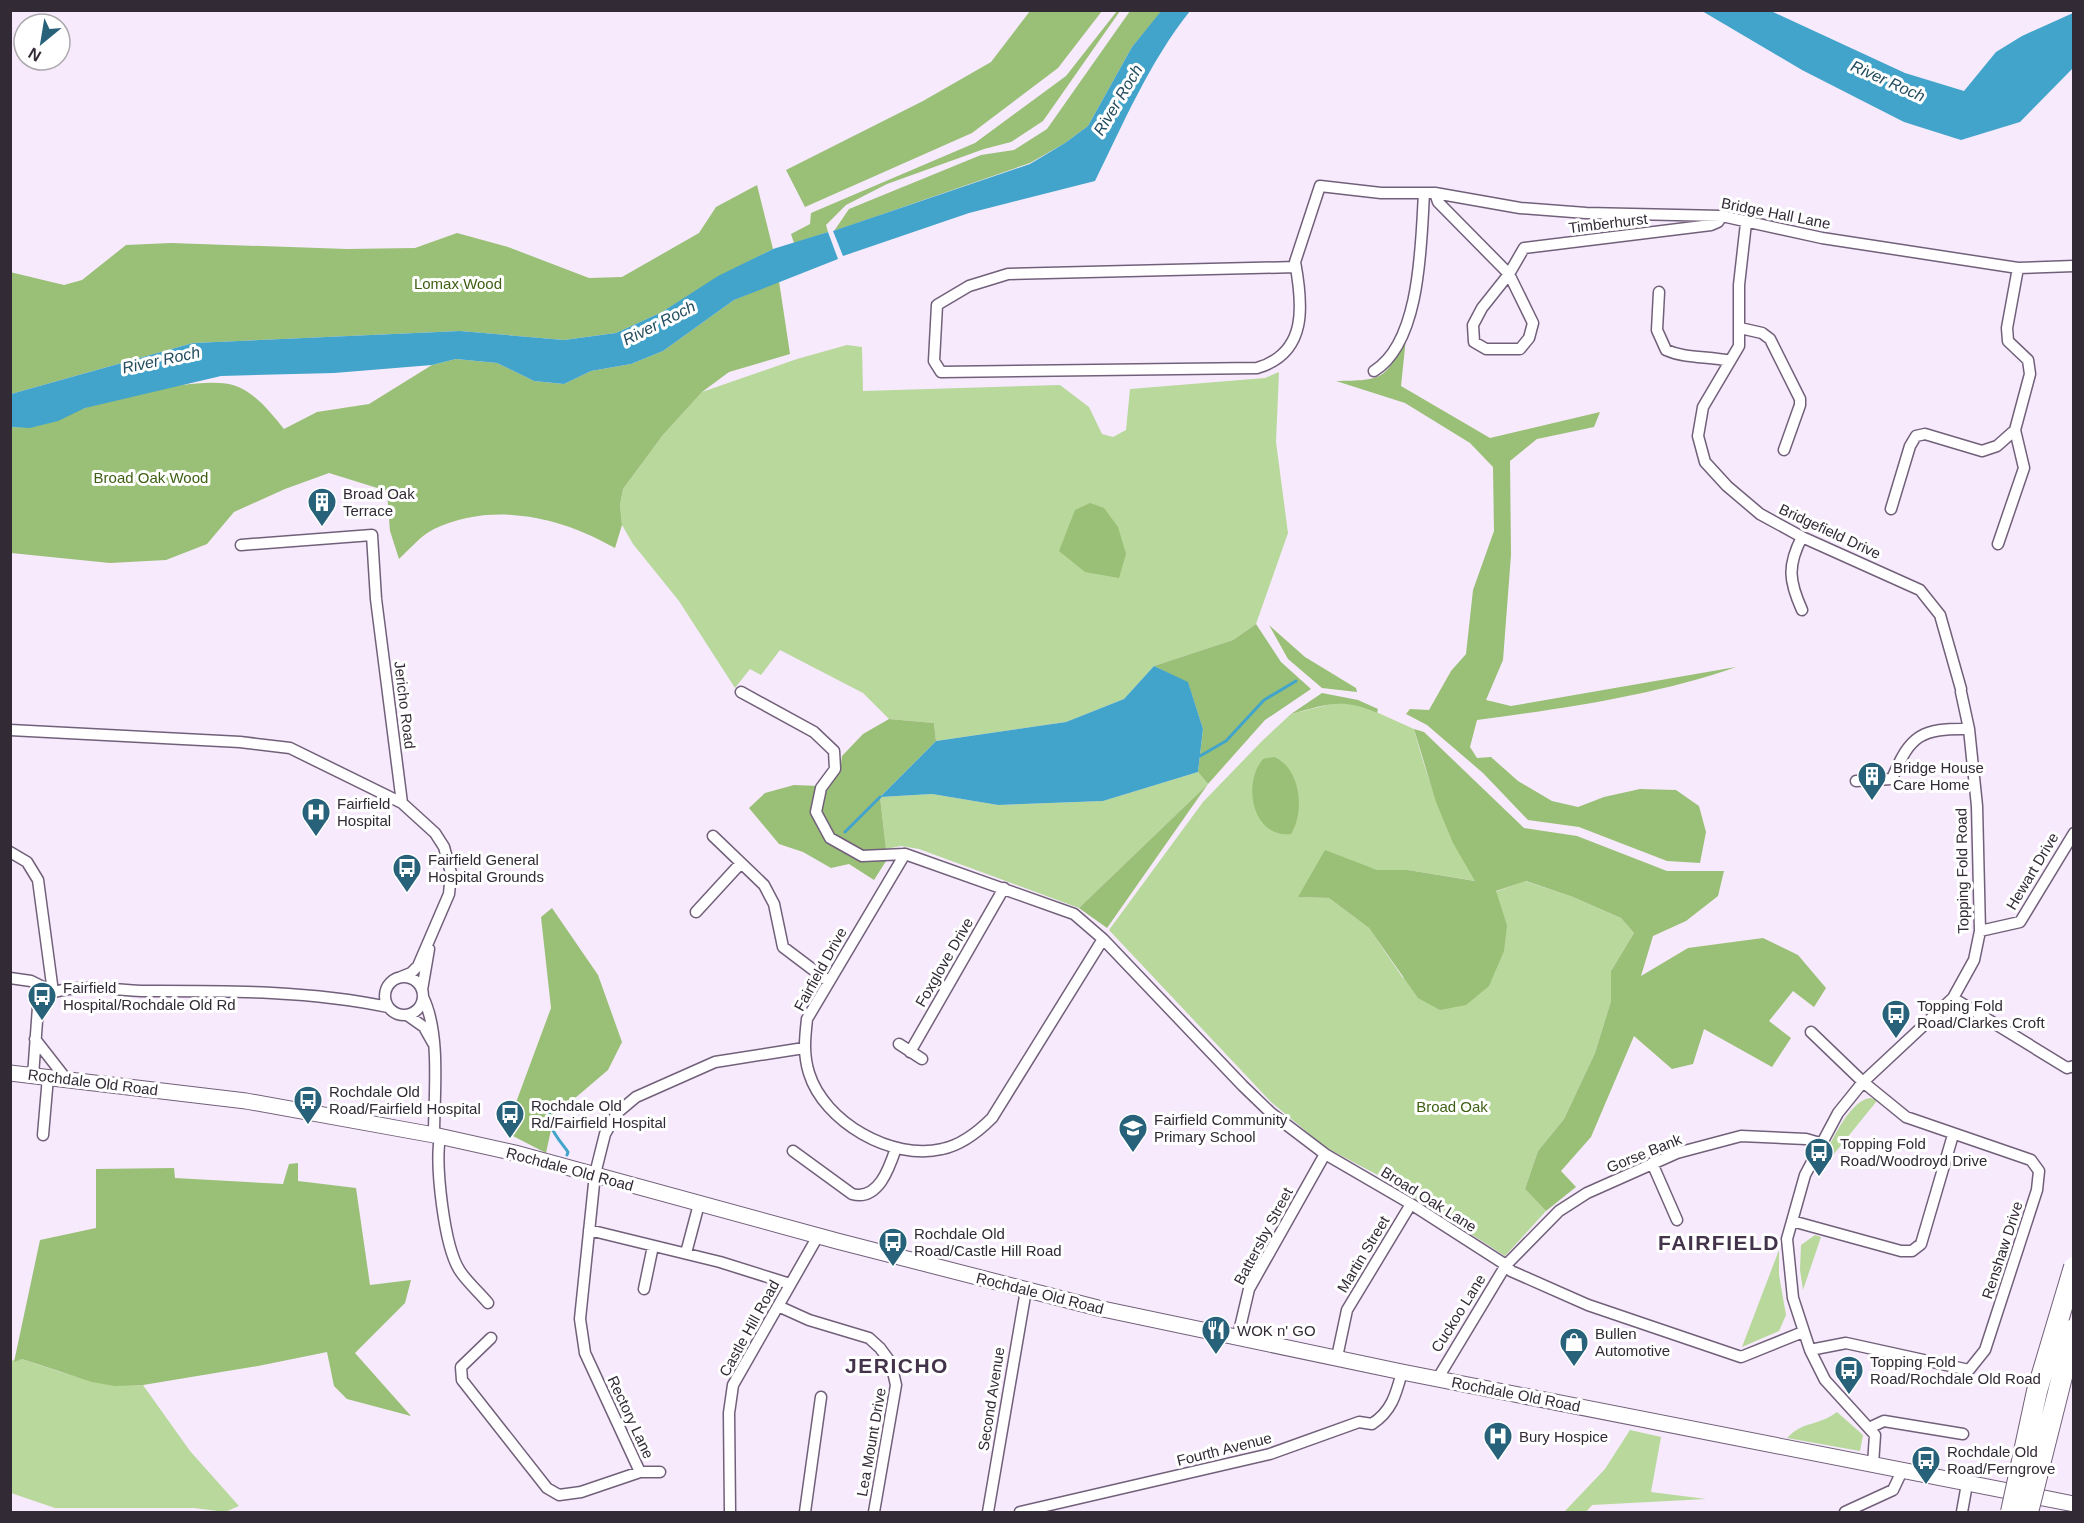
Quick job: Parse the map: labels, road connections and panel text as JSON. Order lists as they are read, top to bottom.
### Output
{
  "streets": {
    "main road": ["Rochdale Old Road"],
    "street": [
      "Bridge Hall Lane",
      "Timberhurst",
      "Bridgefield Drive",
      "Jericho Road",
      "Topping Fold Road",
      "Hewart Drive",
      "Foxglove Drive",
      "Fairfield Drive",
      "Gorse Bank",
      "Broad Oak Lane",
      "Battersby Street",
      "Renshaw Drive",
      "Martin Street",
      "Cuckoo Lane",
      "Castle Hill Road",
      "Second Avenue",
      "Rectory Lane",
      "Lea Mount Drive",
      "Fourth Avenue"
    ]
  },
  "crossings": [
    ["Bridge Hall Lane", "Timberhurst"],
    ["Bridge Hall Lane", "Bridgefield Drive"],
    ["Bridgefield Drive", "Topping Fold Road"],
    ["Topping Fold Road", "Hewart Drive"],
    ["Topping Fold Road", "Gorse Bank"],
    ["Topping Fold Road", "Broad Oak Lane"],
    ["Topping Fold Road", "Renshaw Drive"],
    ["Fairfield Drive", "Broad Oak Lane"],
    ["Fairfield Drive", "Rectory Lane"],
    ["Rochdale Old Road", "Battersby Street"],
    ["Rochdale Old Road", "Martin Street"],
    ["Rochdale Old Road", "Cuckoo Lane"],
    ["Rochdale Old Road", "Castle Hill Road"],
    ["Rochdale Old Road", "Second Avenue"],
    ["Rochdale Old Road", "Rectory Lane"],
    ["Rochdale Old Road", "Fourth Avenue"],
    ["Gorse Bank", "Broad Oak Lane"],
    ["Gorse Bank", "Cuckoo Lane"],
    ["Broad Oak Lane", "Battersby Street"],
    ["Broad Oak Lane", "Martin Street"],
    ["Broad Oak Lane", "Cuckoo Lane"],
    ["Castle Hill Road", "Lea Mount Drive"]
  ],
  "districts": ["FAIRFIELD", "JERICHO"],
  "water": ["River Roch"],
  "parks": ["Lomax Wood", "Broad Oak Wood", "Broad Oak"],
  "places": {
    "building": ["Broad Oak Terrace", "Bridge House Care Home"],
    "hospital": ["Fairfield Hospital", "Bury Hospice"],
    "bus stop": [
      "Fairfield General Hospital Grounds",
      "Fairfield Hospital/Rochdale Old Rd",
      "Topping Fold Road/Clarkes Croft",
      "Rochdale Old Road/Fairfield Hospital",
      "Rochdale Old Rd/Fairfield Hospital",
      "Topping Fold Road/Woodroyd Drive",
      "Rochdale Old Road/Castle Hill Road",
      "Topping Fold Road/Rochdale Old Road",
      "Rochdale Old Road/Ferngrove"
    ],
    "school or university": ["Fairfield Community Primary School"],
    "restaurant": ["WOK n' GO"],
    "shop": ["Bullen Automotive"]
  },
  "north": "bottom left"
}
